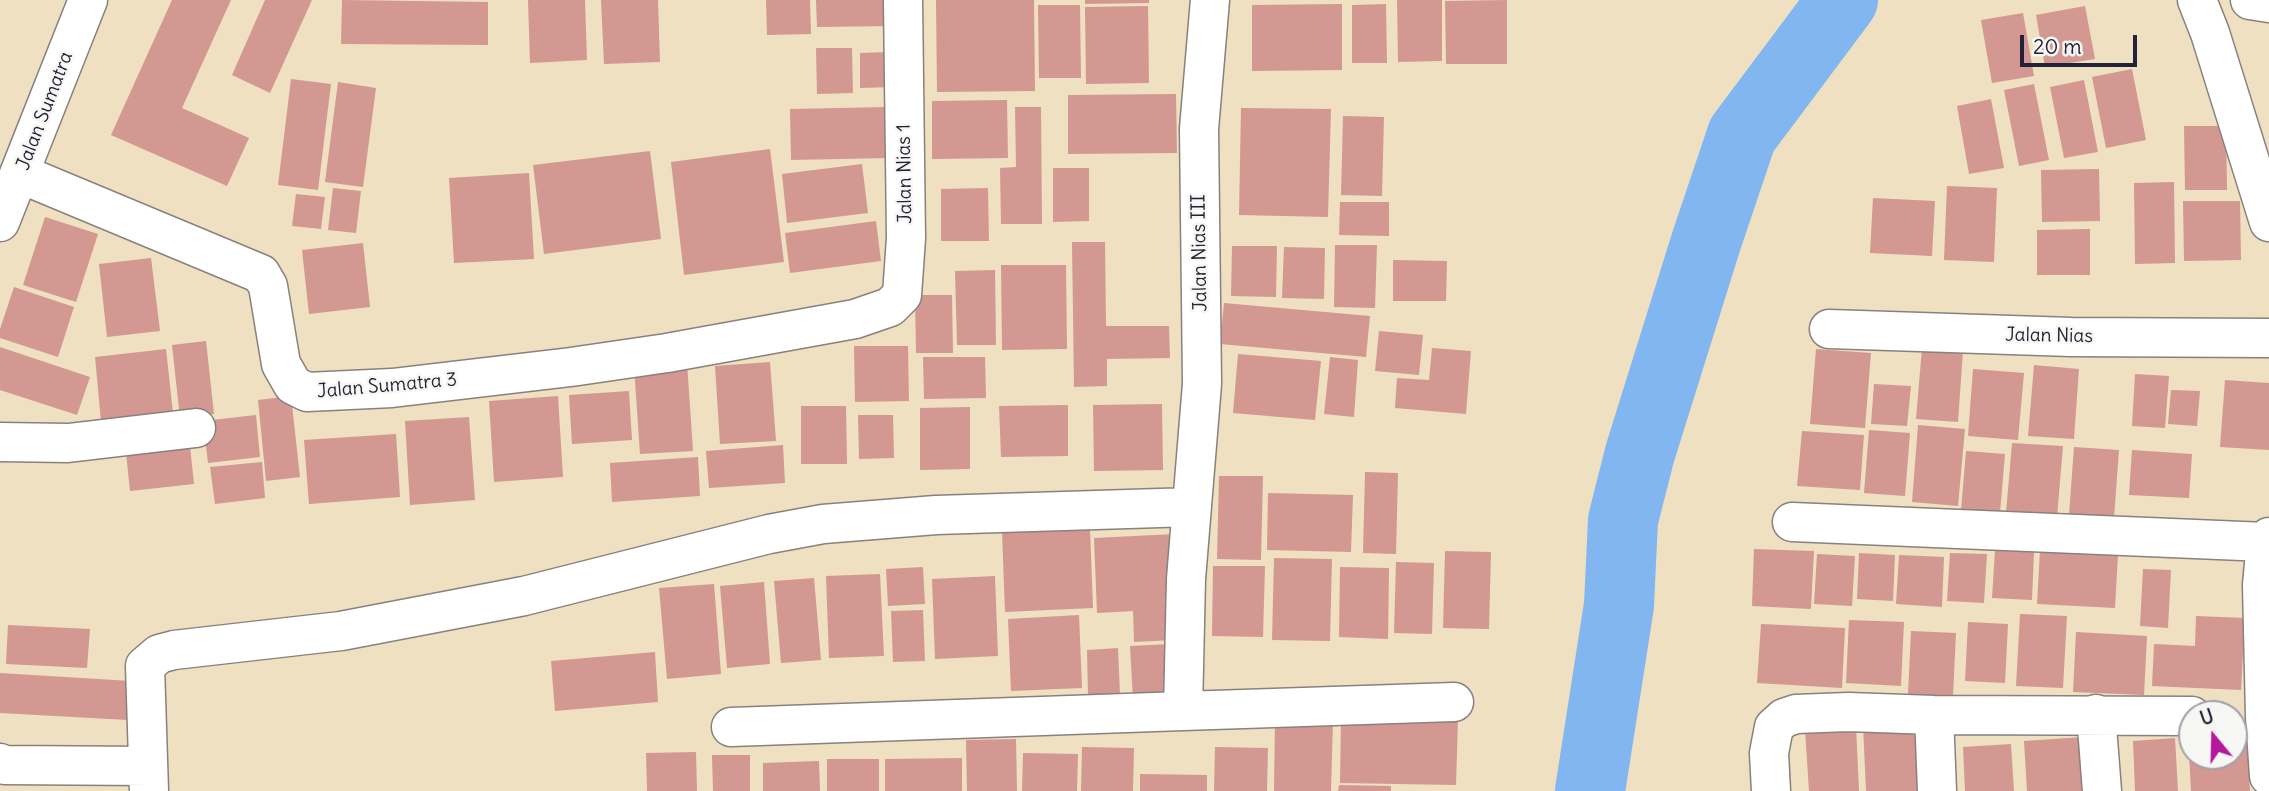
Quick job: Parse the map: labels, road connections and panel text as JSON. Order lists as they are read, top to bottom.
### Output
{
  "streets": {
    "street": [
      "Jalan Sumatra",
      "Jalan Nias 1",
      "Jalan Nias III",
      "Jalan Nias",
      "Jalan Sumatra 3"
    ]
  },
  "crossings": [
    ["Jalan Sumatra", "Jalan Sumatra 3"],
    ["Jalan Nias 1", "Jalan Sumatra 3"]
  ],
  "scale_bar": "20 m",
  "north": "top"
}
